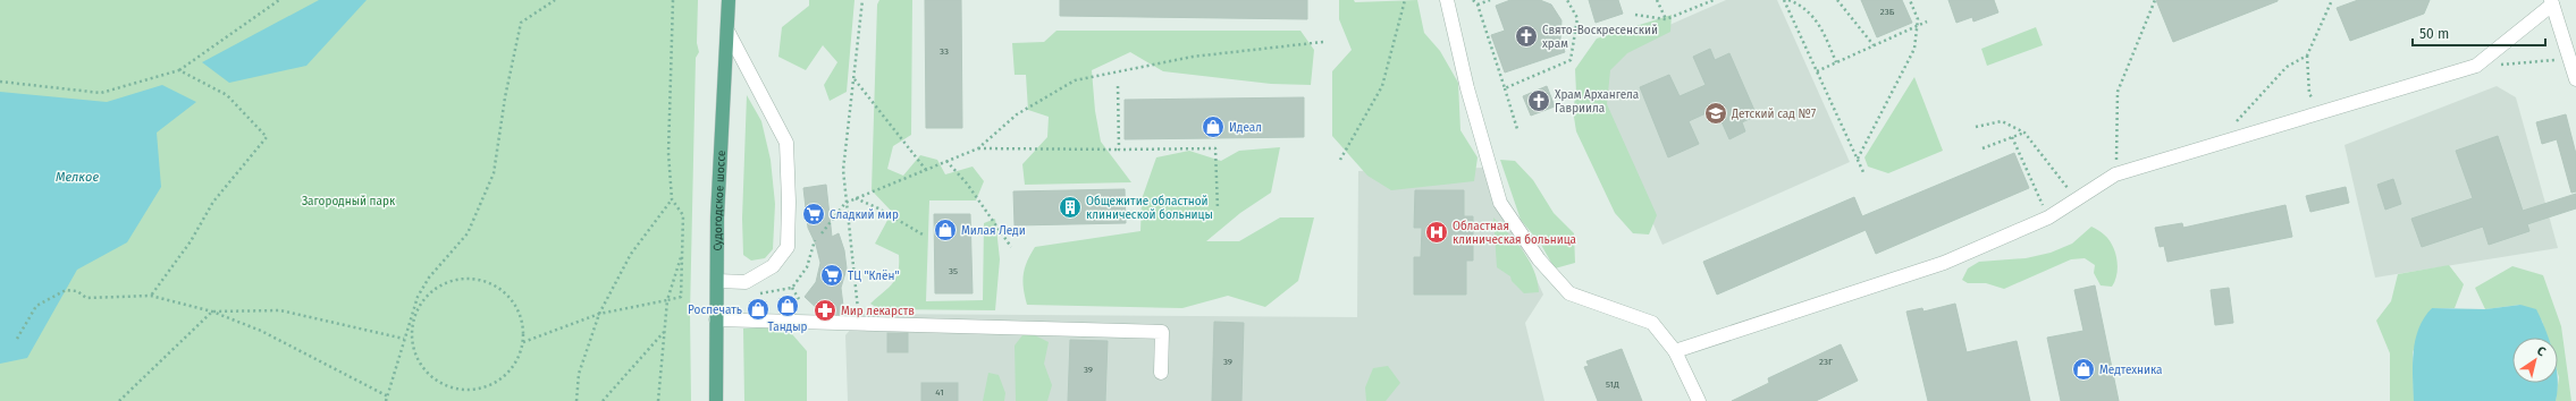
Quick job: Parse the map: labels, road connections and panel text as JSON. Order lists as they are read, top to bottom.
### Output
{
  "streets": {
    "main road": ["Судогодское шоссе"]
  },
  "water": ["Мелкое"],
  "parks": ["Загородный парк"],
  "places": {
    "church": ["Свято-Воскресенский храм", "Храм Архангела Гавриила"],
    "school or university": ["Детский сад №7"],
    "shop": [
      "Идеал",
      "Милая Леди",
      "Тандыр",
      "Роспечать",
      "Медтехника"
    ],
    "building": ["Общежитие областной клинической больницы"],
    "supermarket": ["Сладкий мир", "ТЦ \"Клён\""],
    "hospital": ["Областная клиническая больница"],
    "pharmacy": ["Мир лекарств"]
  },
  "house_numbers": [
    "23Б",
    "33",
    "35",
    "39",
    "23Г",
    "39",
    "51Д",
    "41"
  ],
  "scale_bar": "50 m",
  "north": "top right"
}
